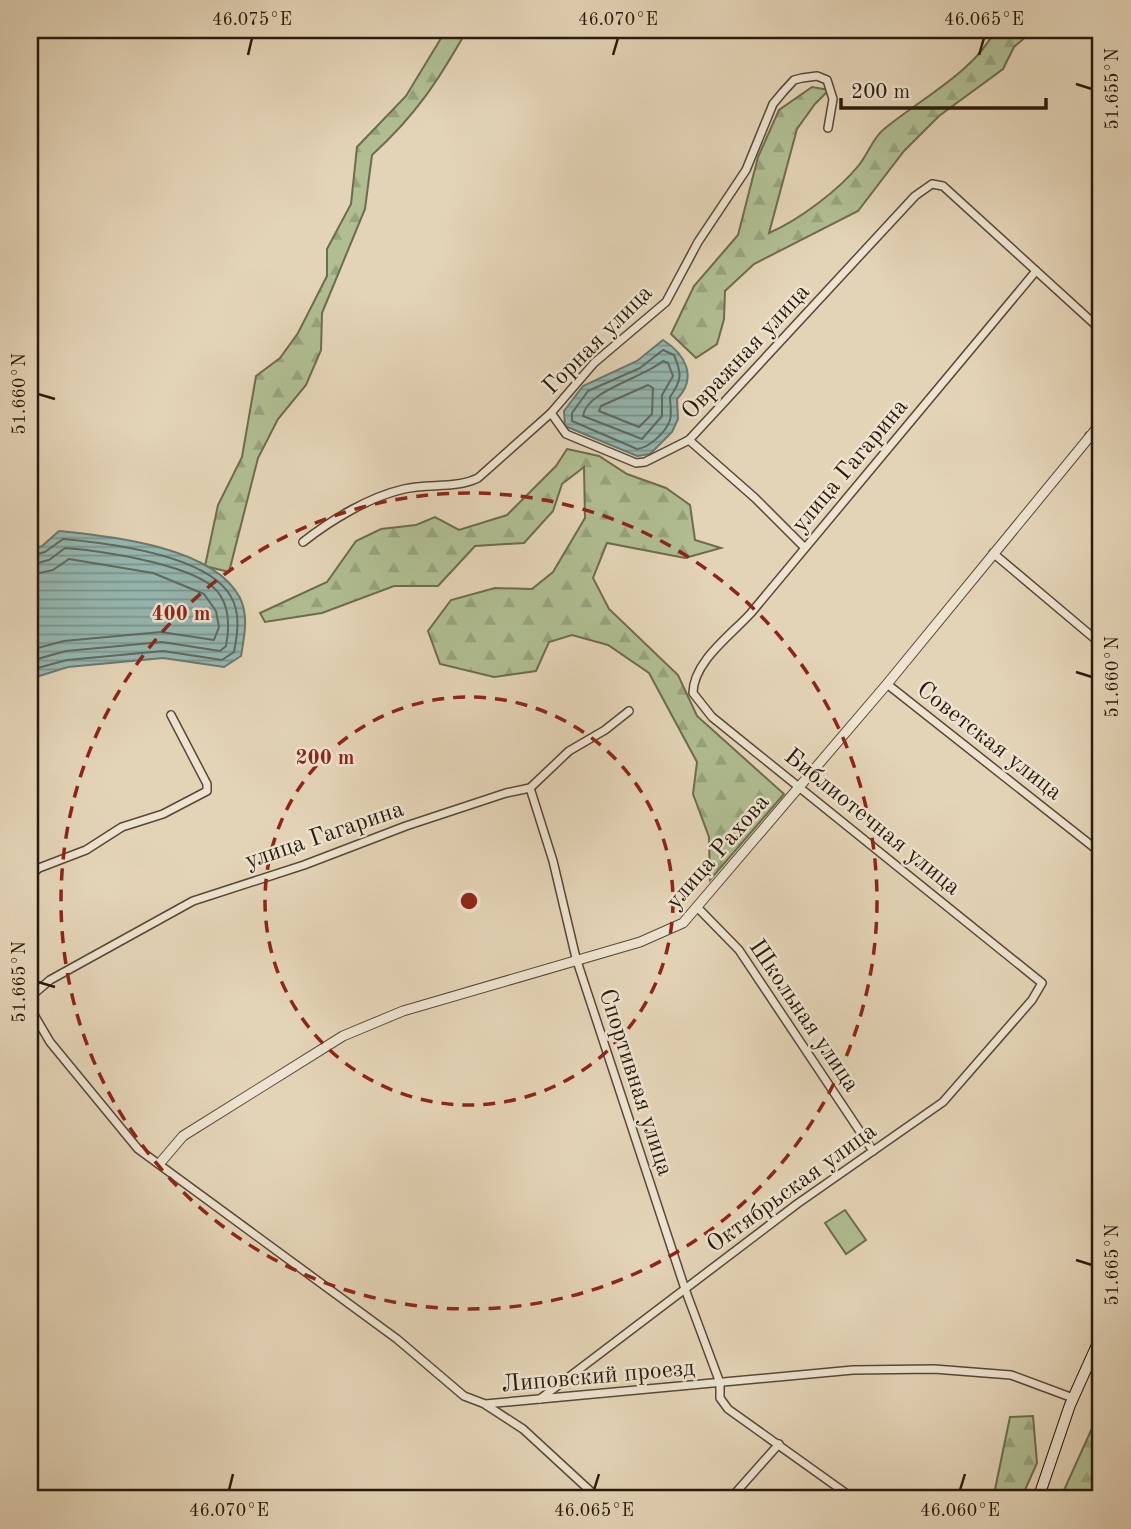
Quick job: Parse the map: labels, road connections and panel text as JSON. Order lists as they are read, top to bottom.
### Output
{
  "streets": {
    "street": [
      "Горная улица",
      "Овражная улица",
      "улица Гагарина",
      "Советская улица",
      "Библиотечная улица",
      "улица Рахова",
      "Школьная улица",
      "Спортивная улица",
      "Октябрьская улица",
      "Липовский проезд"
    ]
  },
  "crossings": [
    ["Овражная улица", "улица Гагарина"],
    ["улица Гагарина", "Библиотечная улица"],
    ["улица Гагарина", "Спортивная улица"],
    ["Советская улица", "улица Рахова"],
    ["Библиотечная улица", "улица Рахова"],
    ["Библиотечная улица", "Октябрьская улица"],
    ["улица Рахова", "Школьная улица"],
    ["улица Рахова", "Спортивная улица"],
    ["улица Рахова", "Липовский проезд"],
    ["Школьная улица", "Октябрьская улица"],
    ["Спортивная улица", "Октябрьская улица"],
    ["Спортивная улица", "Липовский проезд"],
    ["Октябрьская улица", "Липовский проезд"]
  ],
  "scale_bar": "200 m",
  "coordinates": [
    "46.075°E",
    "46.070°E",
    "46.065°E",
    "51.655°N",
    "51.660°N",
    "51.665°N",
    "46.060°E"
  ],
  "rings": ["400 m", "200 m"]
}
